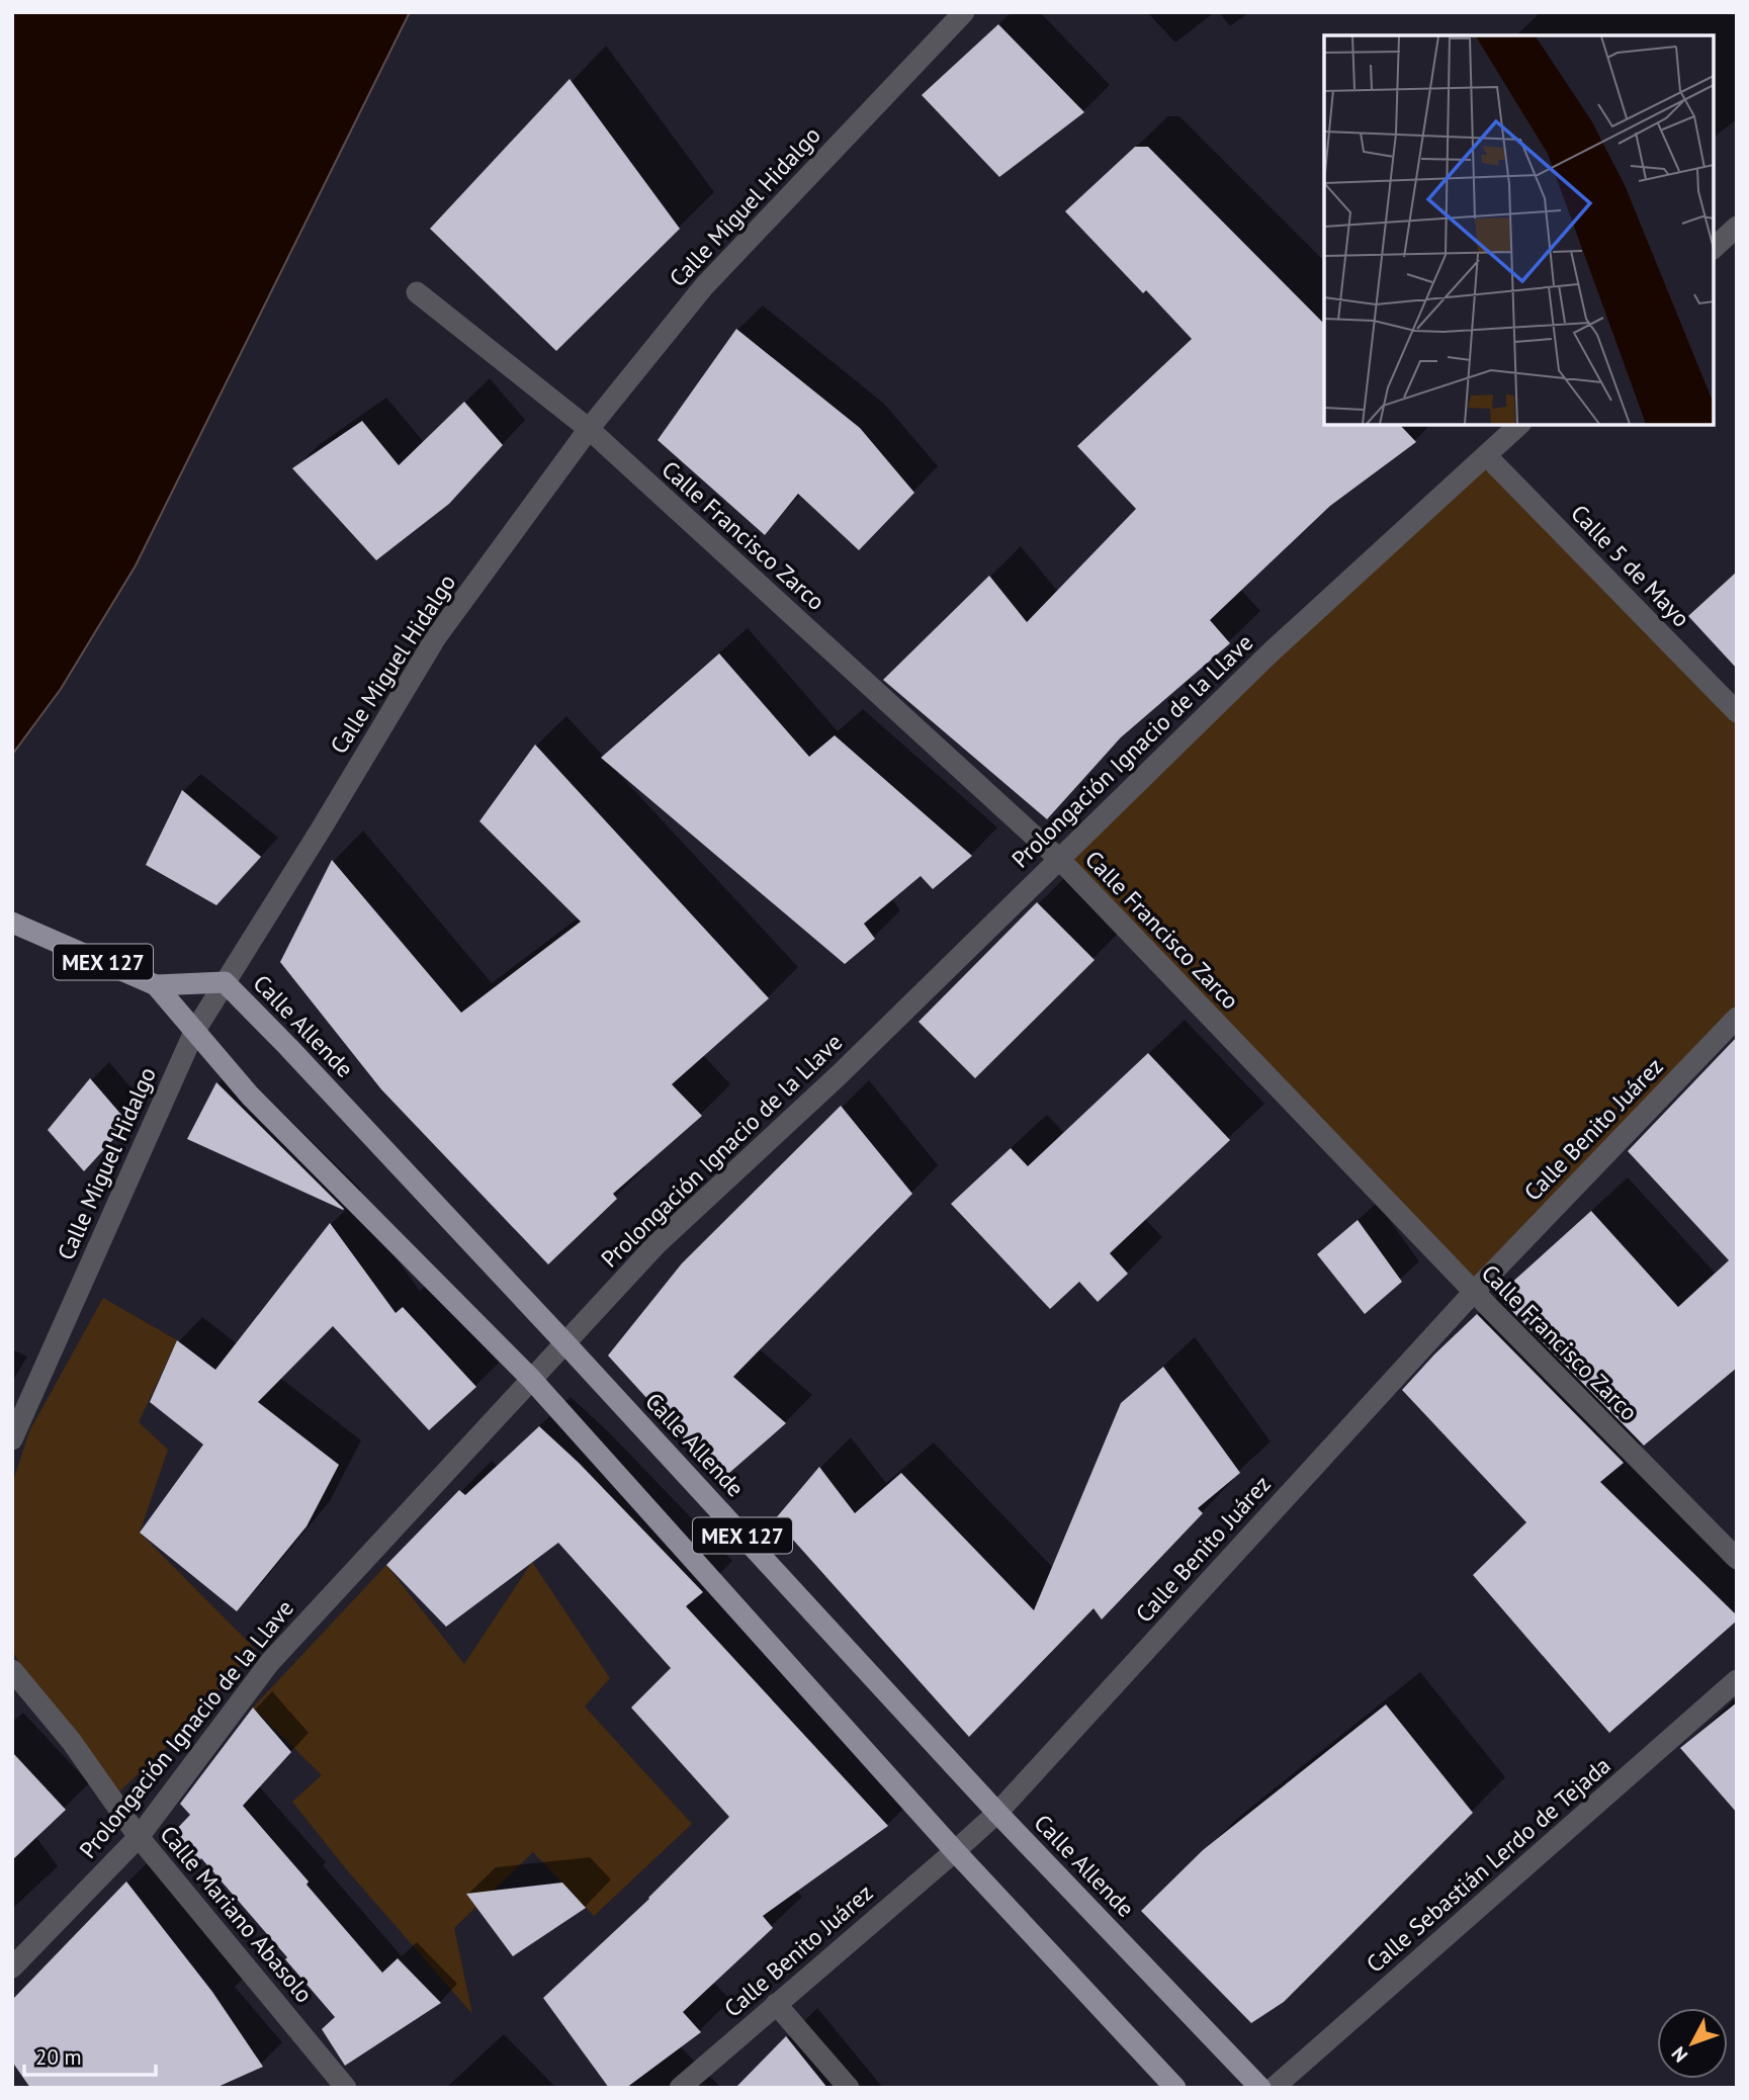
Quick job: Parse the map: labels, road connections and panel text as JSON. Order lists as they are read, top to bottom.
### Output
{
  "streets": {
    "main road": ["MEX 127", "Calle Allende"],
    "street": [
      "Calle Miguel Hidalgo",
      "Calle Francisco Zarco",
      "Calle 5 de Mayo",
      "Prolongación Ignacio de la Llave",
      "Calle Benito Juárez",
      "Calle Sebastián Lerdo de Tejada",
      "Calle Mariano Abasolo"
    ]
  },
  "crossings": [
    ["Calle Miguel Hidalgo", "Calle Francisco Zarco"],
    ["Calle Miguel Hidalgo", "Calle Allende"],
    ["Calle Francisco Zarco", "Prolongación Ignacio de la Llave"],
    ["Calle Francisco Zarco", "Calle Benito Juárez"],
    ["Calle 5 de Mayo", "Prolongación Ignacio de la Llave"],
    ["Prolongación Ignacio de la Llave", "Calle Allende"],
    ["Prolongación Ignacio de la Llave", "Calle Mariano Abasolo"],
    ["Calle Allende", "Calle Benito Juárez"]
  ],
  "scale_bar": "20 m",
  "north": "bottom left"
}
